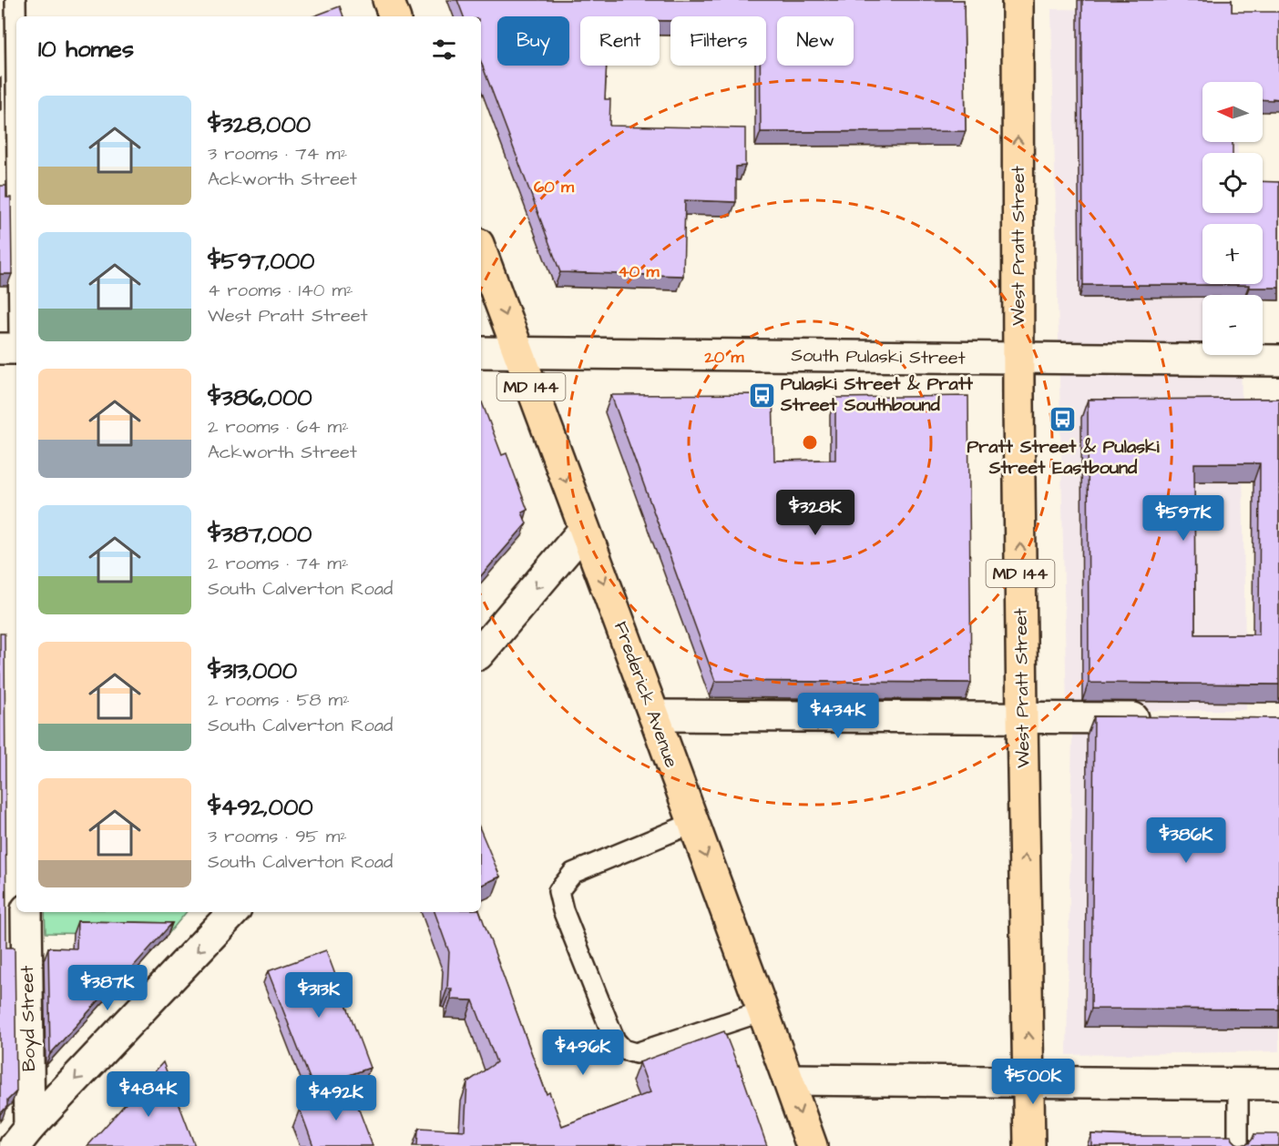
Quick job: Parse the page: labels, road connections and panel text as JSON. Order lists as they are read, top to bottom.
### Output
{
  "streets": {
    "main road": ["West Pratt Street", "MD 144", "Frederick Avenue"],
    "street": ["South Pulaski Street", "Boyd Street"]
  },
  "crossings": [
    ["West Pratt Street", "South Pulaski Street"],
    ["South Pulaski Street", "Frederick Avenue"]
  ],
  "one_way": ["West Pratt Street", "Frederick Avenue"],
  "places": {
    "bus stop": ["Pulaski Street & Pratt Street Southbound", "Pratt Street & Pulaski Street Eastbound"]
  },
  "north": "left",
  "page": {
    "chip": [
      "Buy",
      "Rent",
      "Filters",
      "New"
    ],
    "heading": "10 homes",
    "map_buttons": ["+", "−"],
    "list": [
      {
        "name": "$328,000",
        "note": "3 rooms · 74 m² · Ackworth Street"
      },
      {
        "name": "$597,000",
        "note": "4 rooms · 140 m² · West Pratt Street"
      },
      {
        "name": "$386,000",
        "note": "2 rooms · 64 m² · Ackworth Street"
      },
      {
        "name": "$387,000",
        "note": "2 rooms · 74 m² · South Calverton Road"
      },
      {
        "name": "$313,000",
        "note": "2 rooms · 58 m² · South Calverton Road"
      },
      {
        "name": "$492,000",
        "note": "3 rooms · 95 m² · South Calverton Road"
      }
    ],
    "price": [
      "$328K",
      "$597K",
      "$434K",
      "$386K",
      "$387K",
      "$313K",
      "$496K",
      "$500K",
      "$484K",
      "$492K"
    ]
  },
  "rings": ["60 m", "40 m", "20 m"]
}
